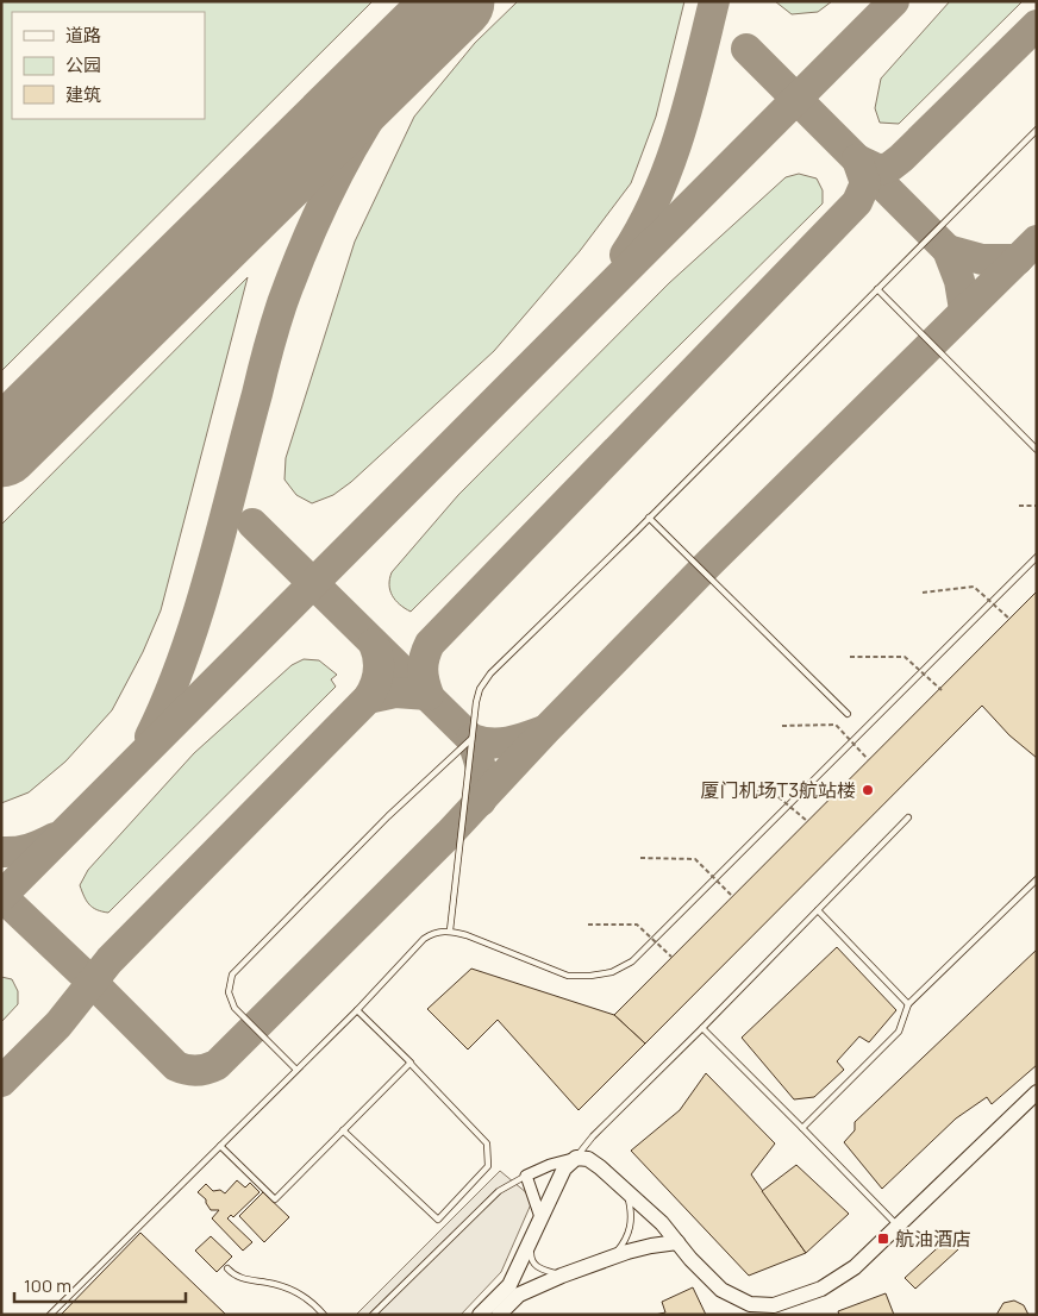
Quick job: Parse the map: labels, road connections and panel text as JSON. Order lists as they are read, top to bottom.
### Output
{
  "places": {
    "other": ["厦门机场T3航站楼"],
    "transit": ["航油酒店"]
  },
  "legend": ["道路", "公园", "建筑"],
  "scale_bar": "100 m"
}
